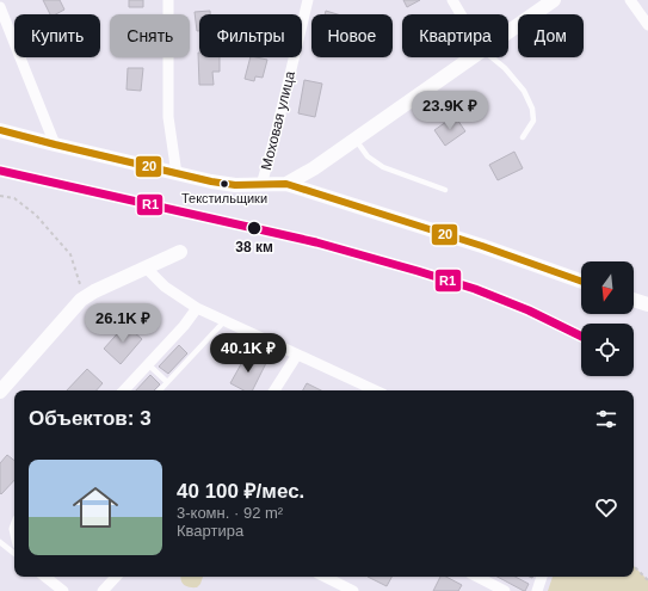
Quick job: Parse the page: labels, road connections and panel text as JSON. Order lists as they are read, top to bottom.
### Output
{
  "streets": {
    "street": ["Моховая улица"]
  },
  "places": ["Текстильщики", "38 км"],
  "lines": ["transit line 20", "transit line R1"],
  "north": "bottom",
  "page": {
    "chip": [
      "Купить",
      "Снять",
      "Фильтры",
      "Новое",
      "Квартира",
      "Дом"
    ],
    "price": ["23.9K ₽", "26.1K ₽", "40.1K ₽"],
    "heading": "Объектов: 3",
    "list": [
      {
        "name": "40 100 ₽/мес.",
        "note": "3-комн. · 92 m² · Квартира"
      }
    ]
  }
}
